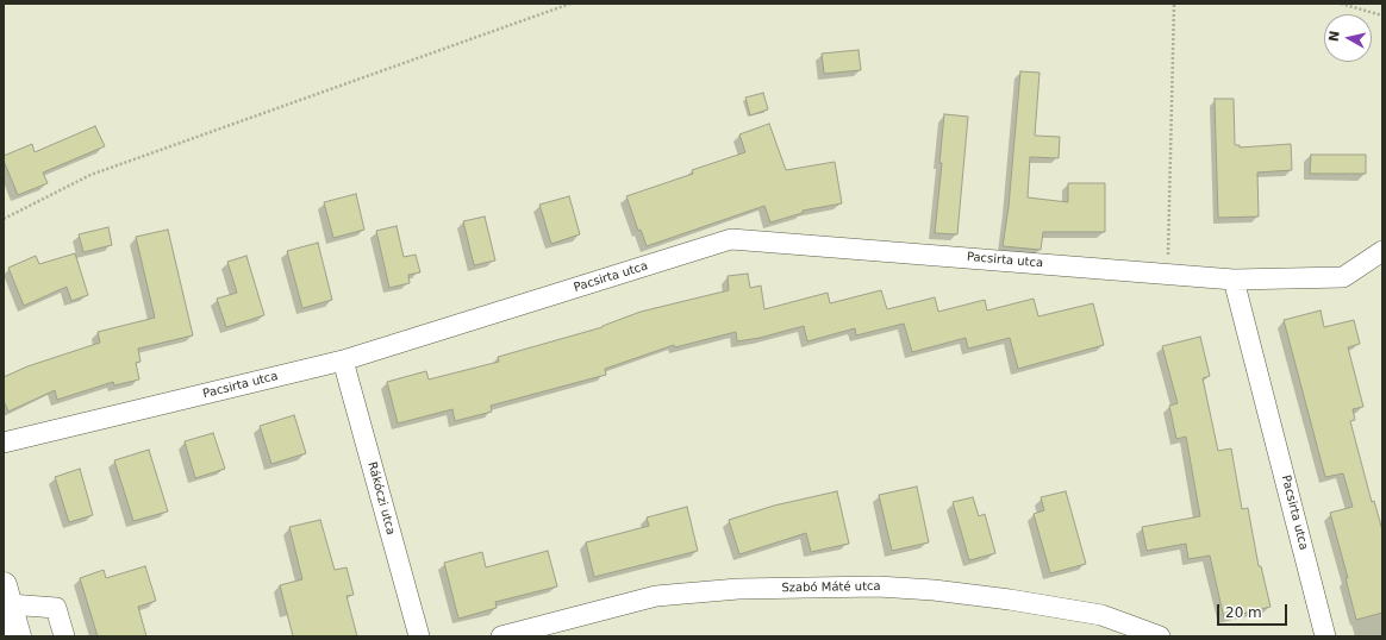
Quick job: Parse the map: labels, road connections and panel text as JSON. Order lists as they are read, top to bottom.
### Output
{
  "streets": {
    "street": ["Pacsirta utca", "Rákóczi utca", "Szabó Máté utca"]
  },
  "crossings": [
    ["Pacsirta utca", "Rákóczi utca"]
  ],
  "scale_bar": "20 m",
  "north": "left"
}
